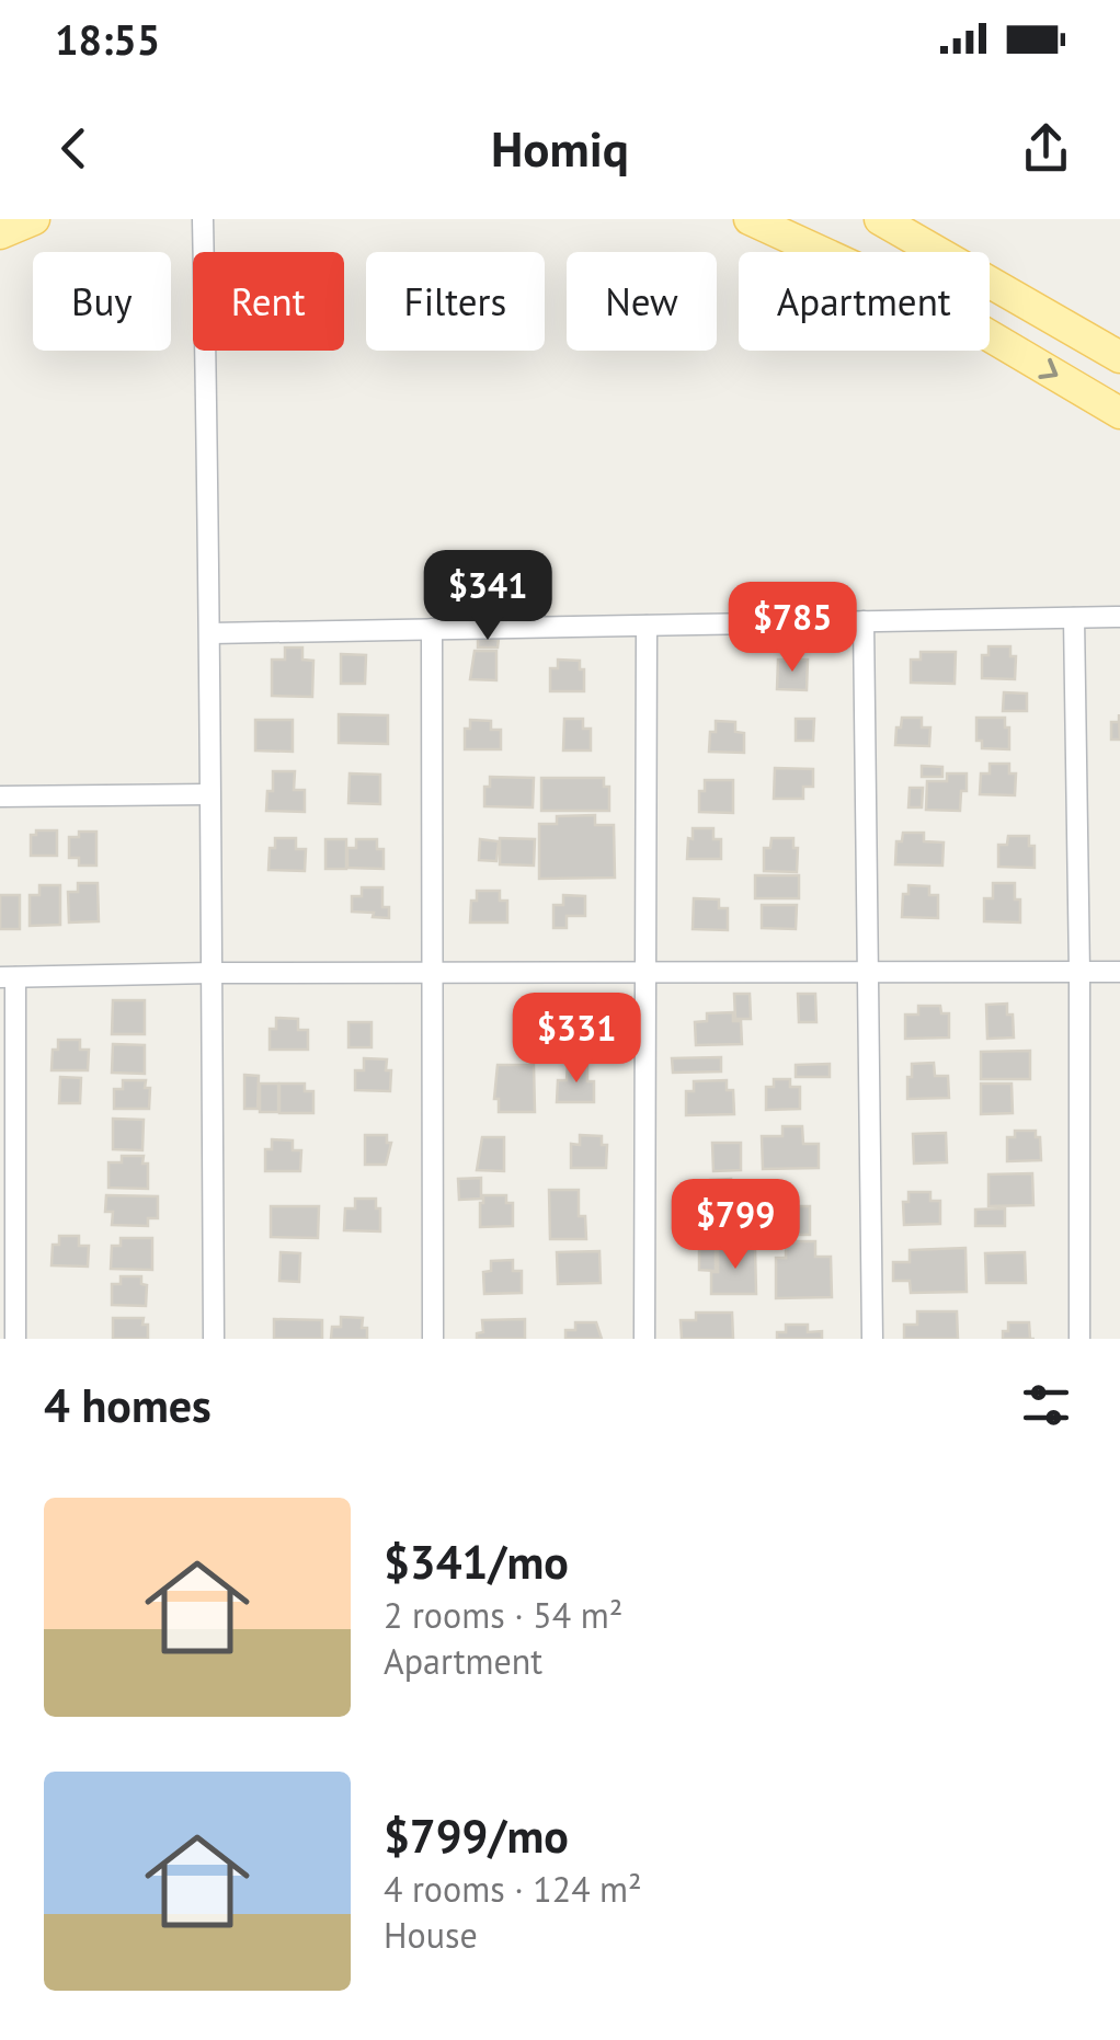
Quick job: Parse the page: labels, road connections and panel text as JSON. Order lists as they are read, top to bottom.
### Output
{
  "page": {
    "status": "18:55",
    "header": "Homiq",
    "chip": [
      "Buy",
      "Rent",
      "Filters",
      "New",
      "Apartment"
    ],
    "price": [
      "$341",
      "$785",
      "$331",
      "$799"
    ],
    "heading": "4 homes",
    "list": [
      {
        "name": "$341/mo",
        "note": "2 rooms · 54 m² · Apartment"
      },
      {
        "name": "$799/mo",
        "note": "4 rooms · 124 m² · House"
      }
    ]
  }
}
